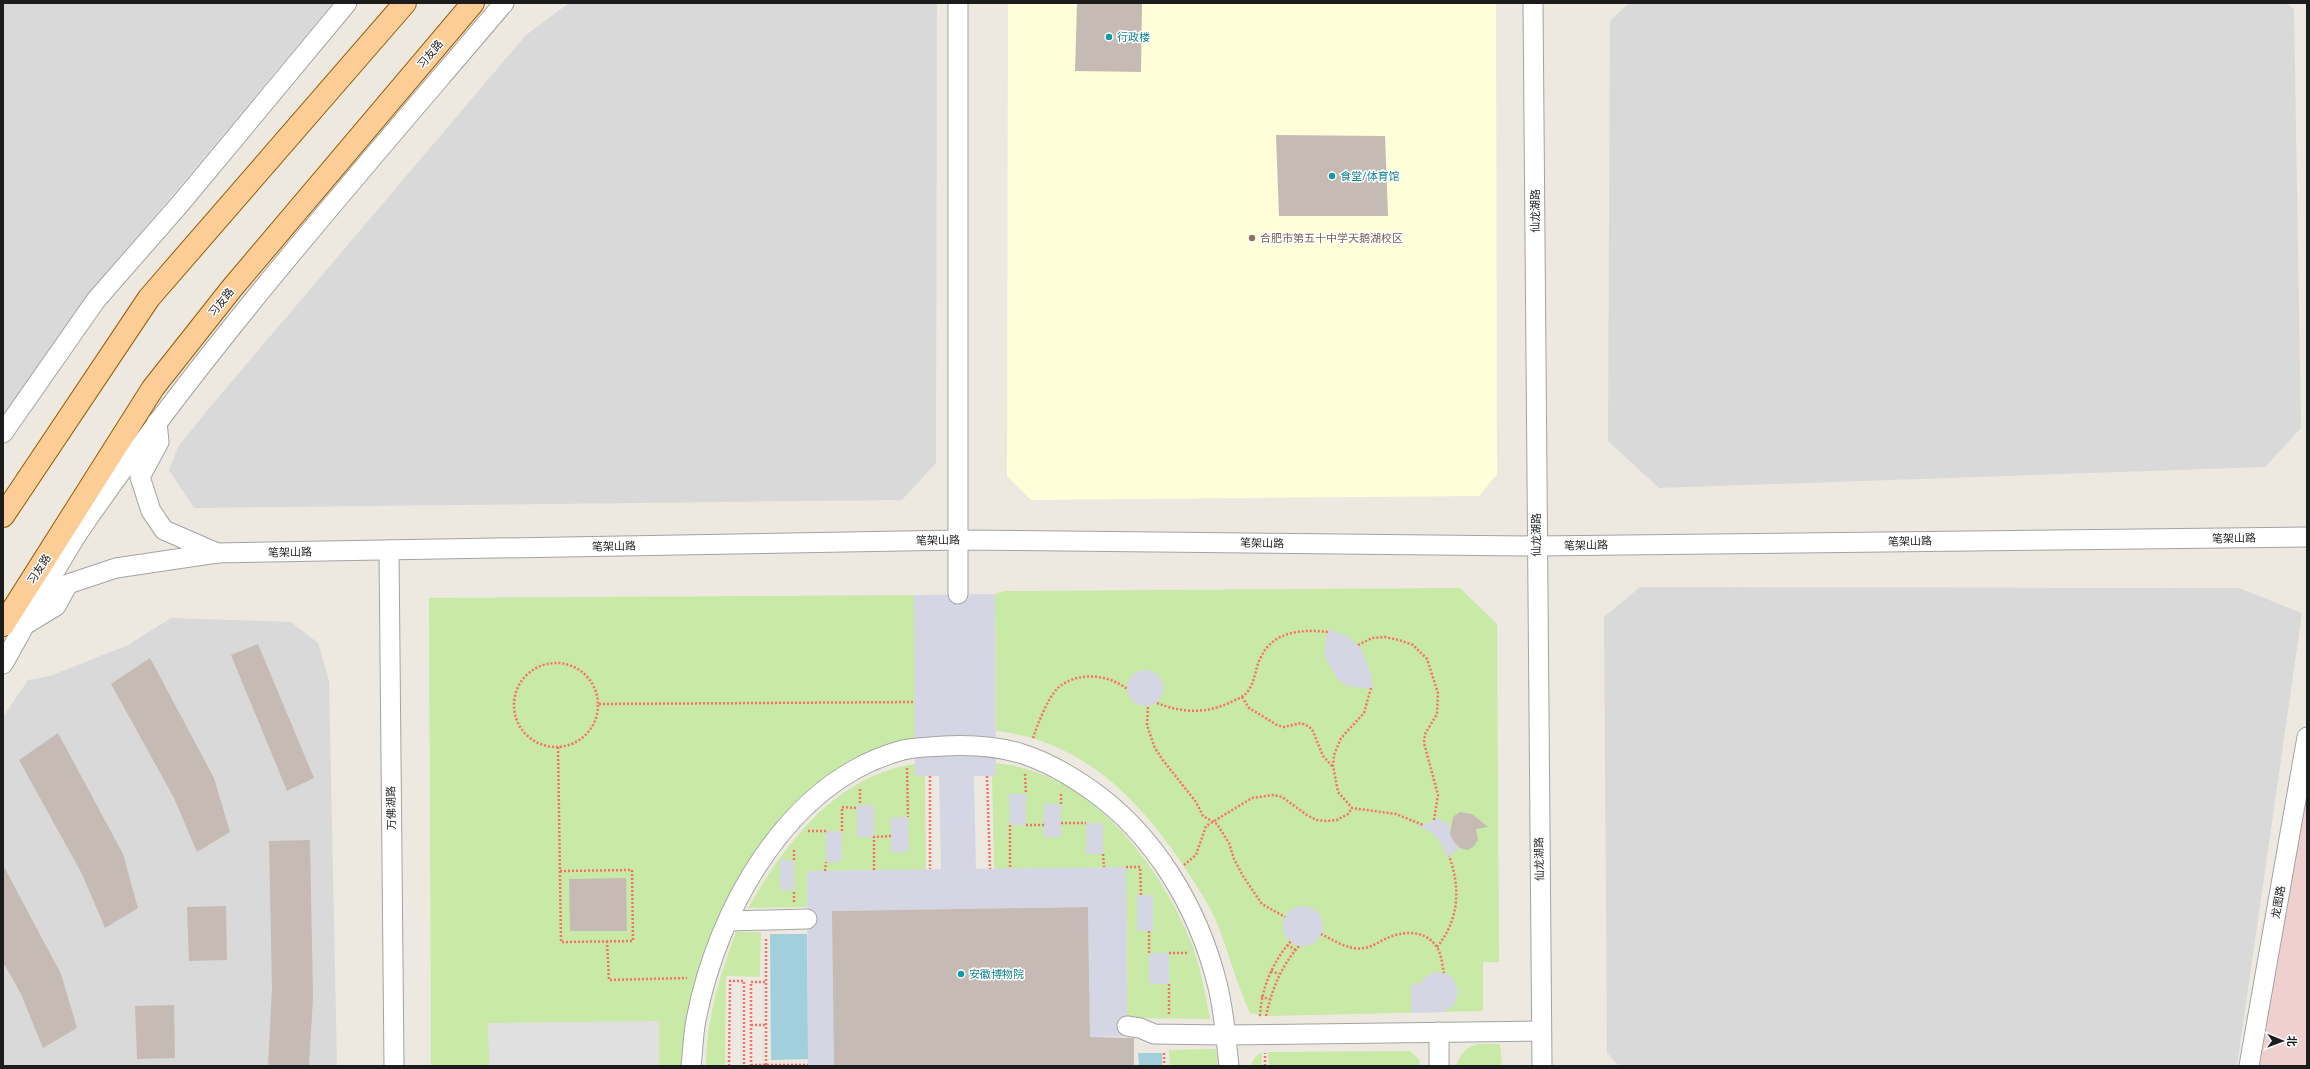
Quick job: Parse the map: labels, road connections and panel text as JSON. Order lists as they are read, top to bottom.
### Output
{
  "streets": {
    "main road": ["习友路"],
    "street": [
      "仙龙湖路",
      "笔架山路",
      "万佛湖路",
      "龙图路"
    ]
  },
  "crossings": [
    ["仙龙湖路", "笔架山路"],
    ["笔架山路", "万佛湖路"]
  ],
  "places": [
    "行政楼",
    "食堂/体育馆",
    "合肥市第五十中学天鹅湖校区",
    "安徽博物院"
  ],
  "north": "right"
}
